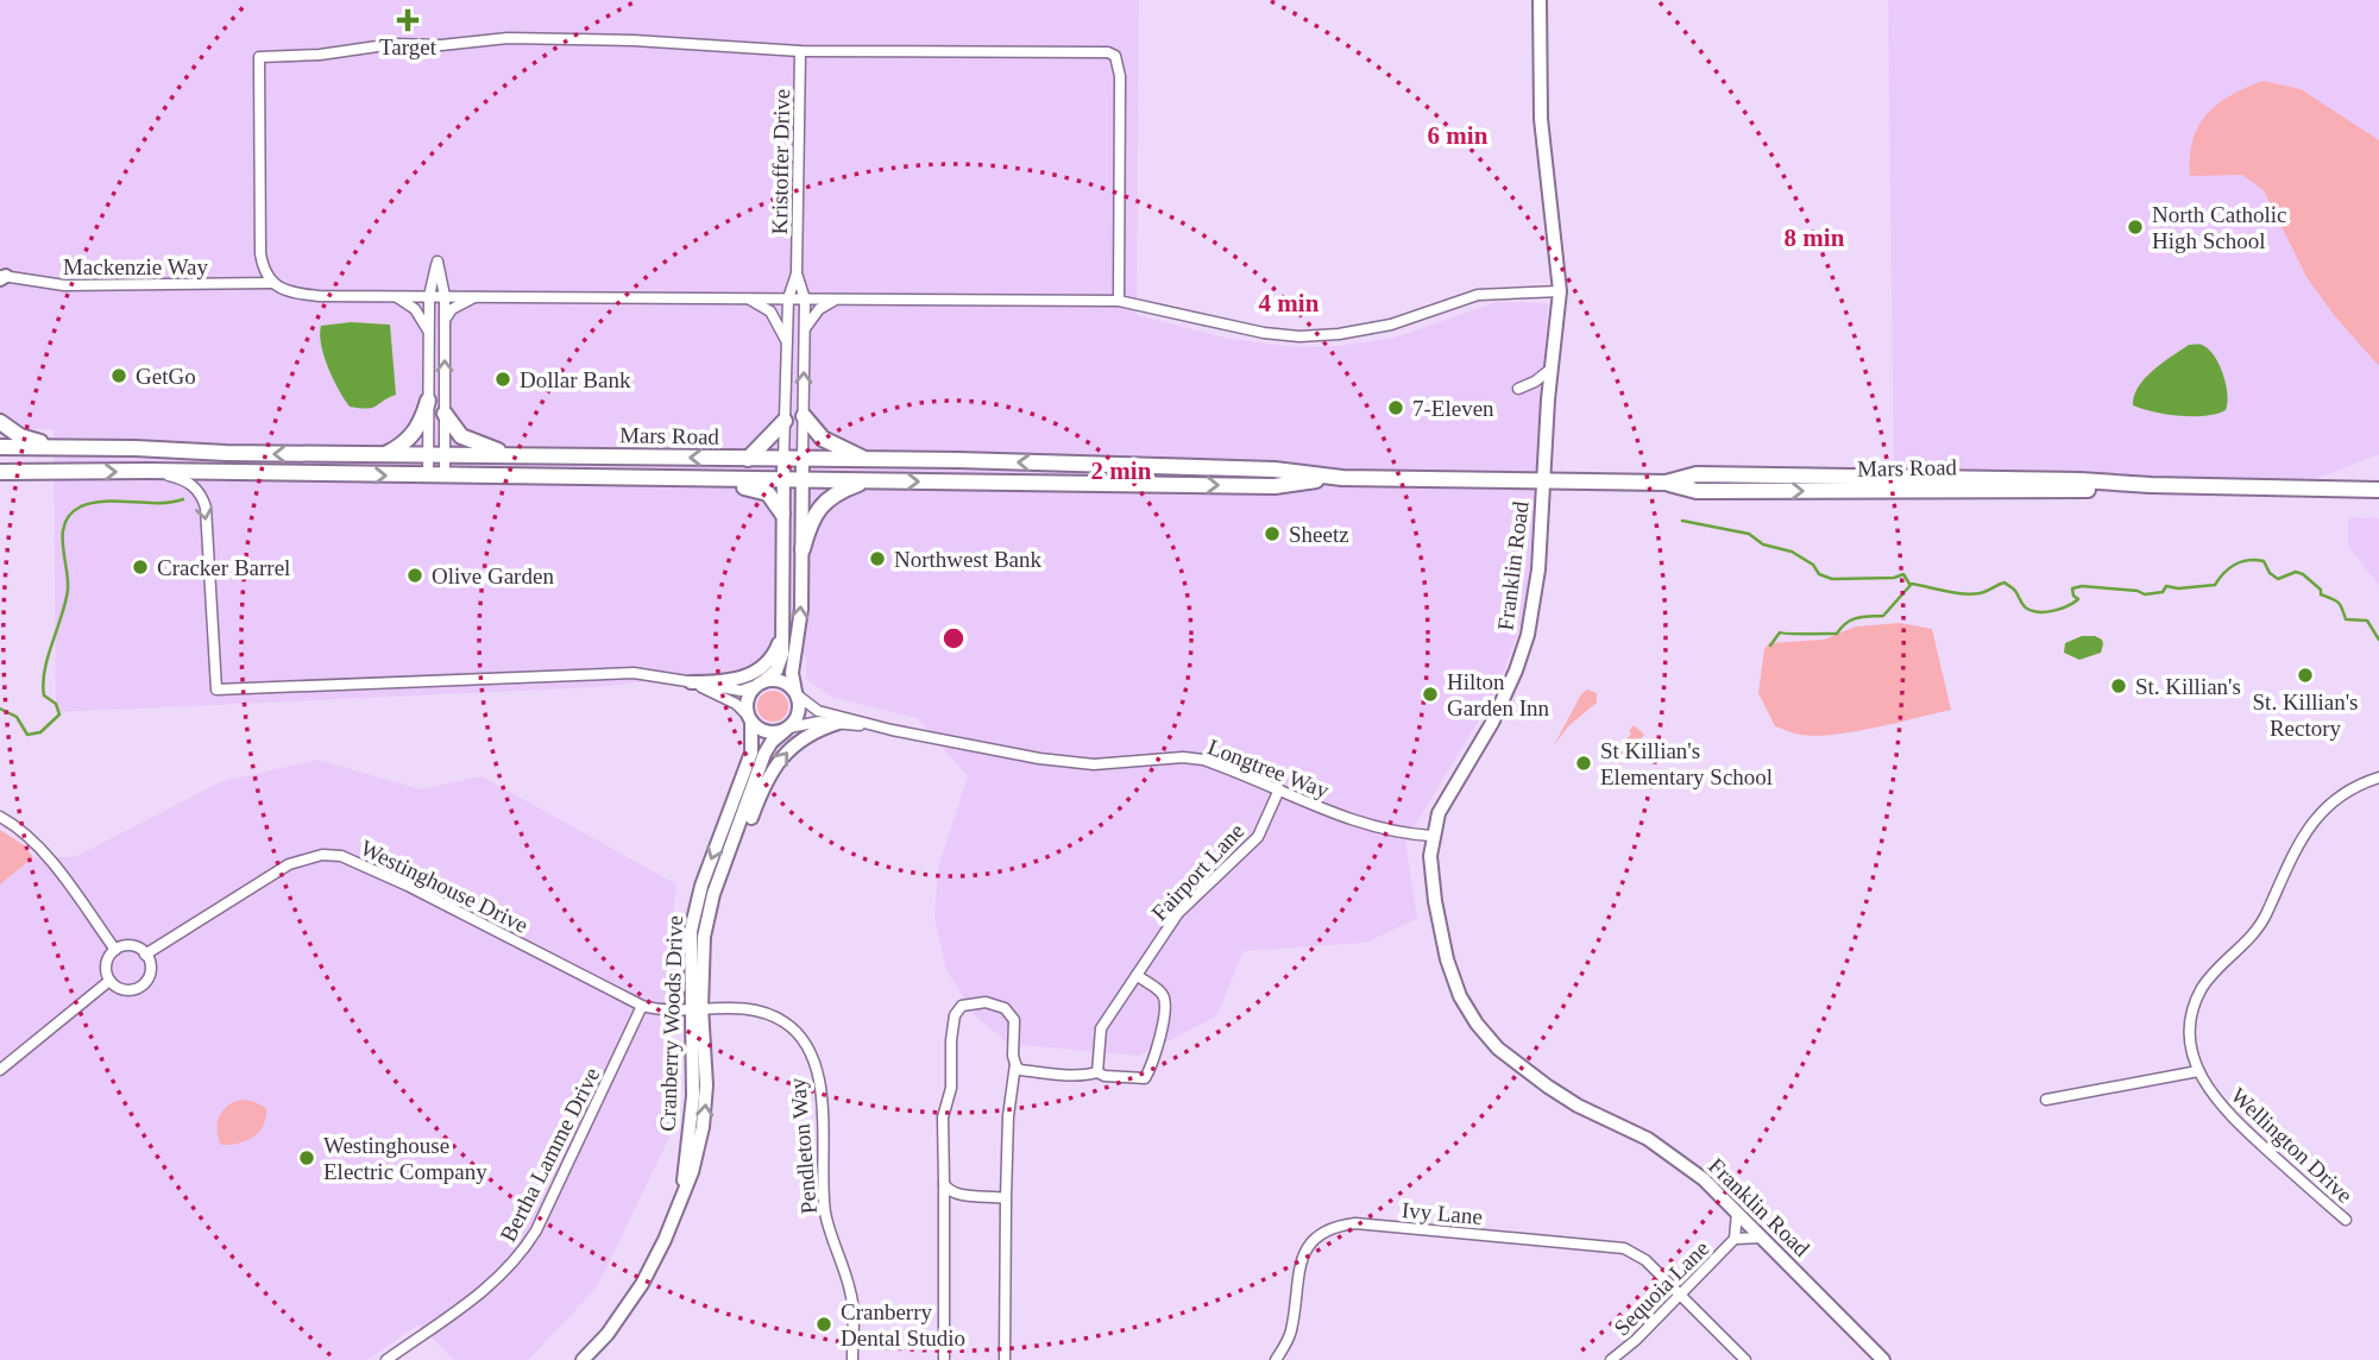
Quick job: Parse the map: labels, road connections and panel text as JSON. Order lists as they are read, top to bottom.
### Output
{
  "streets": {
    "main road": ["Mars Road"],
    "street": [
      "Kristoffer Drive",
      "Mackenzie Way",
      "Franklin Road",
      "Longtree Way",
      "Fairport Lane",
      "Westinghouse Drive",
      "Cranberry Woods Drive",
      "Wellington Drive",
      "Pendleton Way",
      "Bertha Lamme Drive",
      "Ivy Lane",
      "Sequoia Lane"
    ]
  },
  "crossings": [
    ["Kristoffer Drive", "Mackenzie Way"],
    ["Kristoffer Drive", "Mars Road"],
    ["Mackenzie Way", "Franklin Road"],
    ["Mars Road", "Franklin Road"],
    ["Franklin Road", "Longtree Way"],
    ["Franklin Road", "Sequoia Lane"],
    ["Longtree Way", "Fairport Lane"],
    ["Westinghouse Drive", "Cranberry Woods Drive"],
    ["Westinghouse Drive", "Pendleton Way"],
    ["Westinghouse Drive", "Bertha Lamme Drive"],
    ["Cranberry Woods Drive", "Pendleton Way"],
    ["Ivy Lane", "Sequoia Lane"]
  ],
  "places": {
    "health": ["Target"],
    "other": [
      "North Catholic High School",
      "GetGo",
      "Dollar Bank",
      "7-Eleven",
      "Sheetz",
      "Northwest Bank",
      "Cracker Barrel",
      "Olive Garden",
      "St. Killian's Rectory",
      "St. Killian's",
      "Hilton Garden Inn",
      "St Killian's Elementary School",
      "Westinghouse Electric Company",
      "Cranberry Dental Studio"
    ]
  },
  "rings": [
    "6 min",
    "8 min",
    "4 min",
    "2 min"
  ]
}
